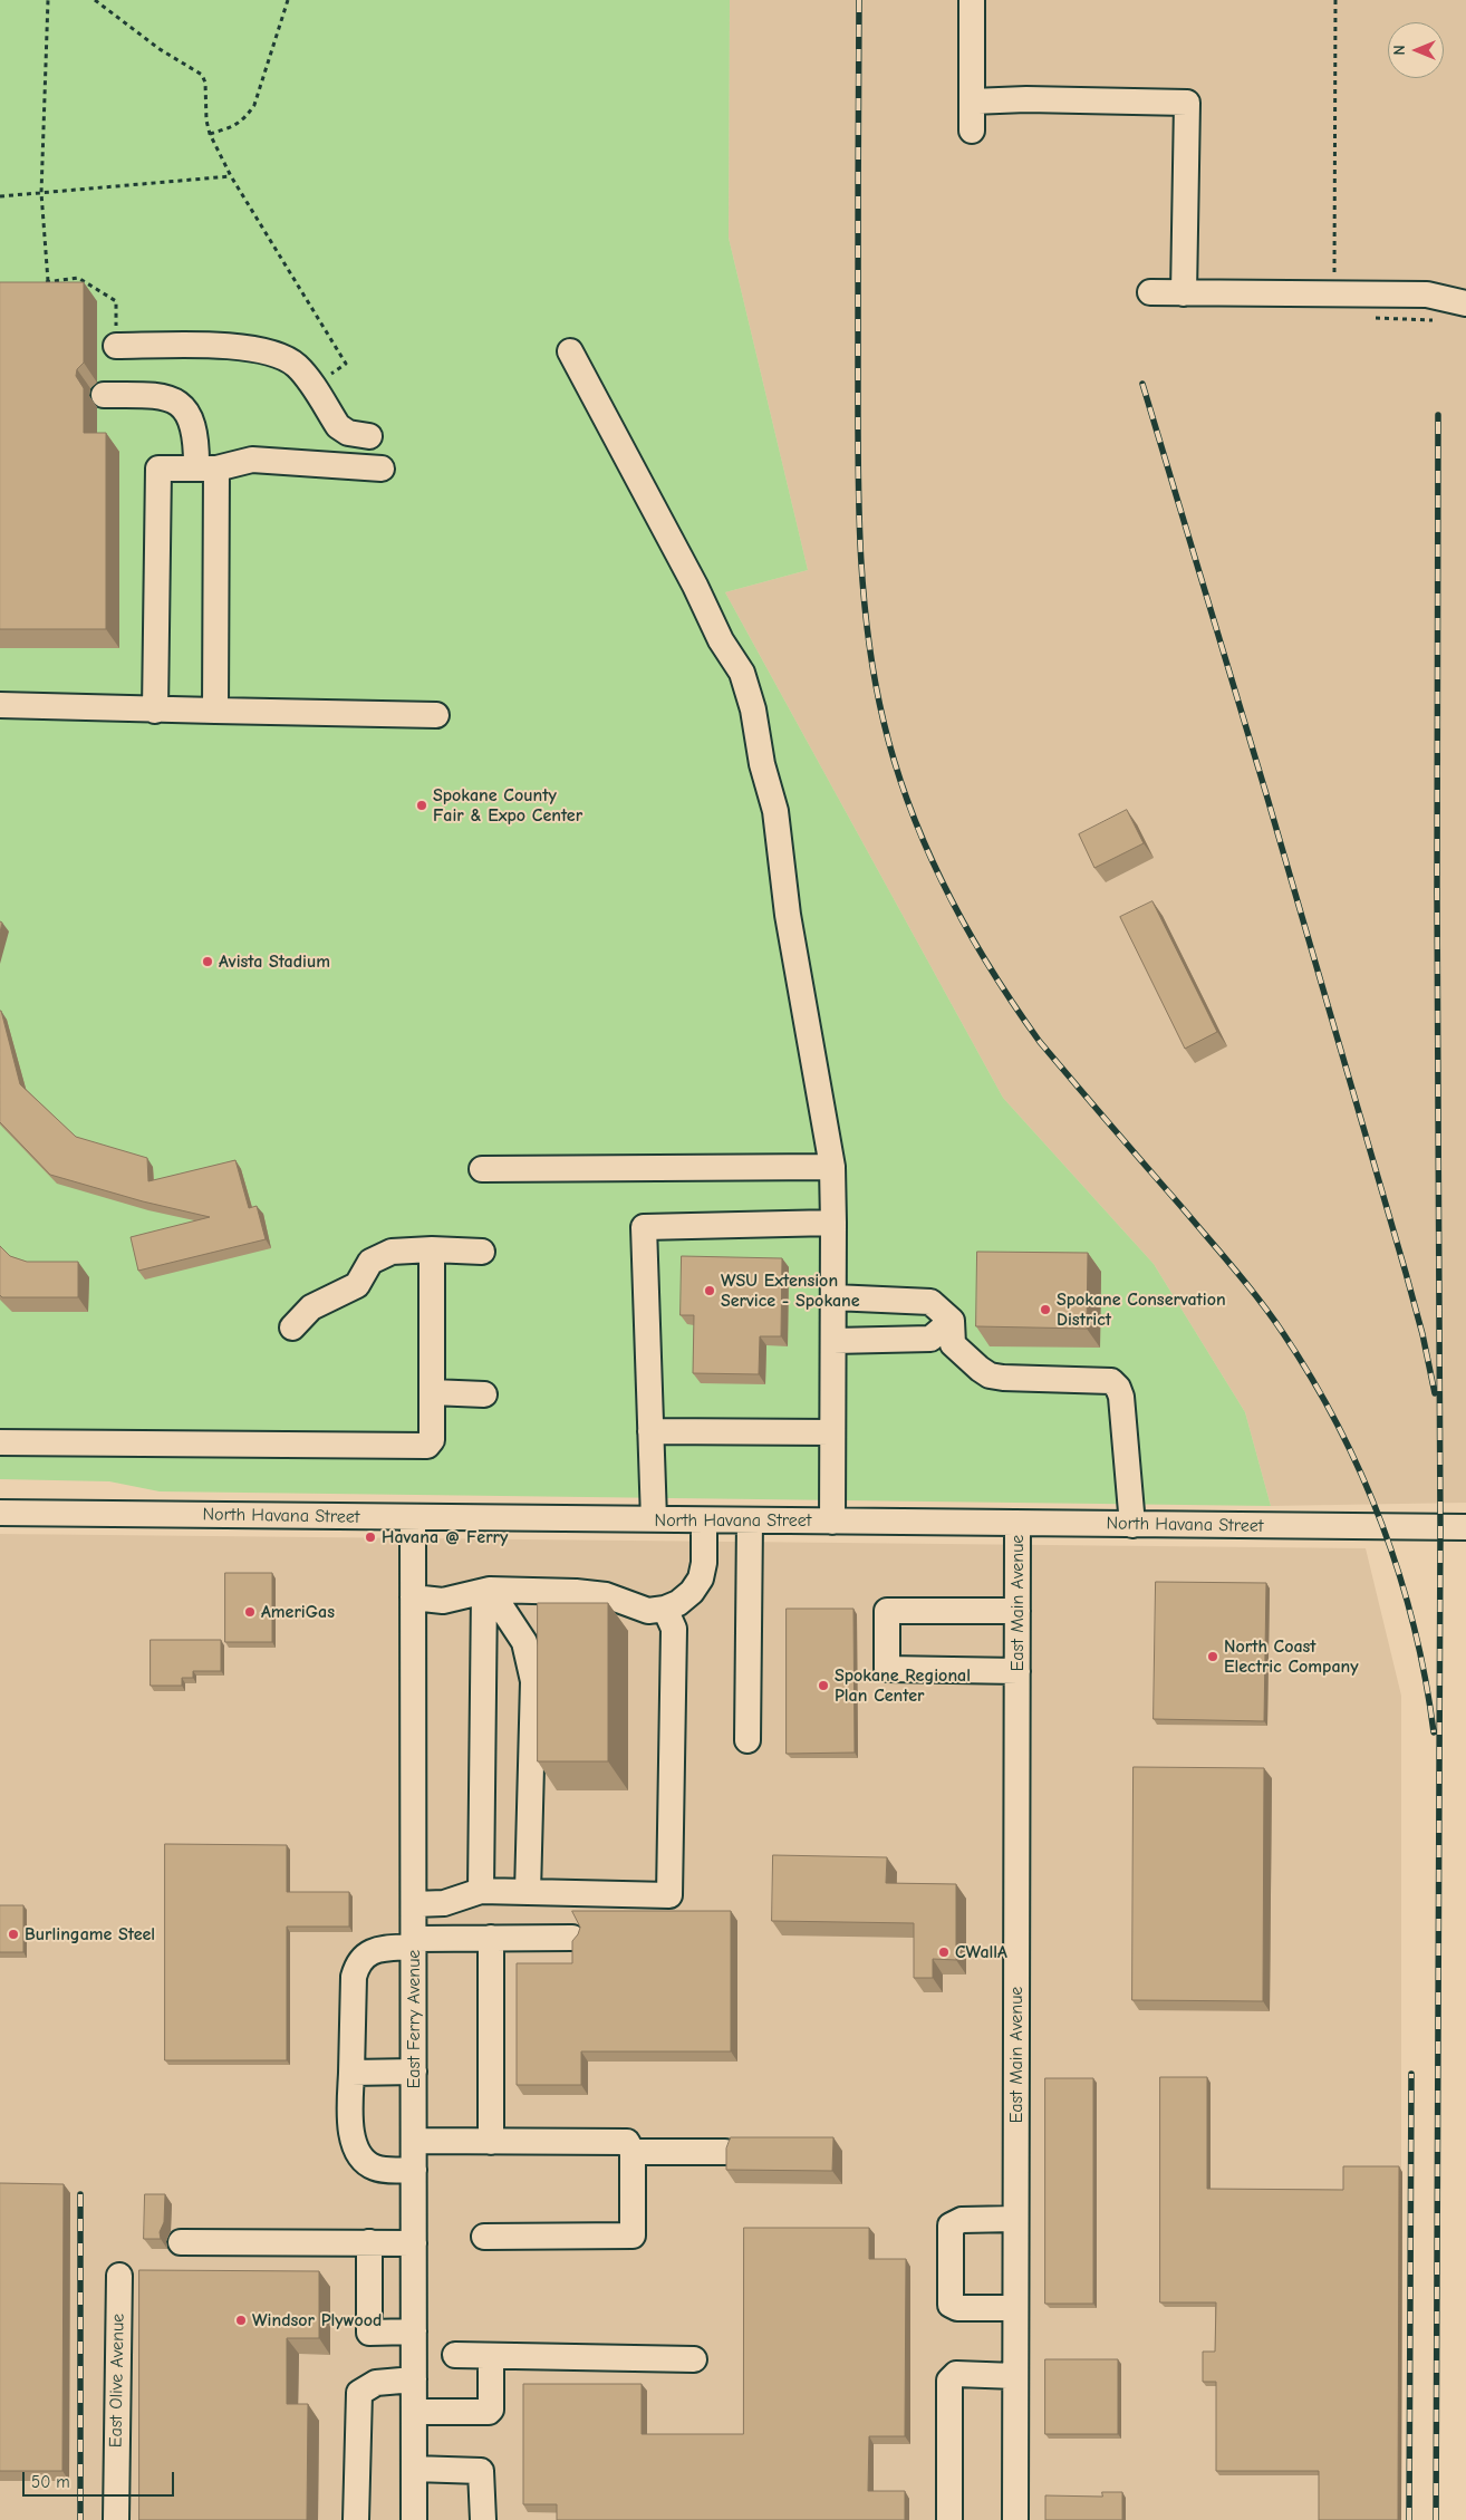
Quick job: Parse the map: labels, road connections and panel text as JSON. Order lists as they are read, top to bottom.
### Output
{
  "streets": {
    "street": [
      "North Havana Street",
      "East Main Avenue",
      "East Ferry Avenue",
      "East Olive Avenue"
    ]
  },
  "crossings": [
    ["North Havana Street", "East Main Avenue"],
    ["North Havana Street", "East Ferry Avenue"]
  ],
  "places": [
    "Spokane County Fair & Expo Center",
    "Avista Stadium",
    "WSU Extension Service - Spokane",
    "Spokane Conservation District",
    "Havana @ Ferry",
    "AmeriGas",
    "North Coast Electric Company",
    "Spokane Regional Plan Center",
    "Burlingame Steel",
    "CWallA",
    "Windsor Plywood"
  ],
  "scale_bar": "50 m",
  "north": "left"
}
